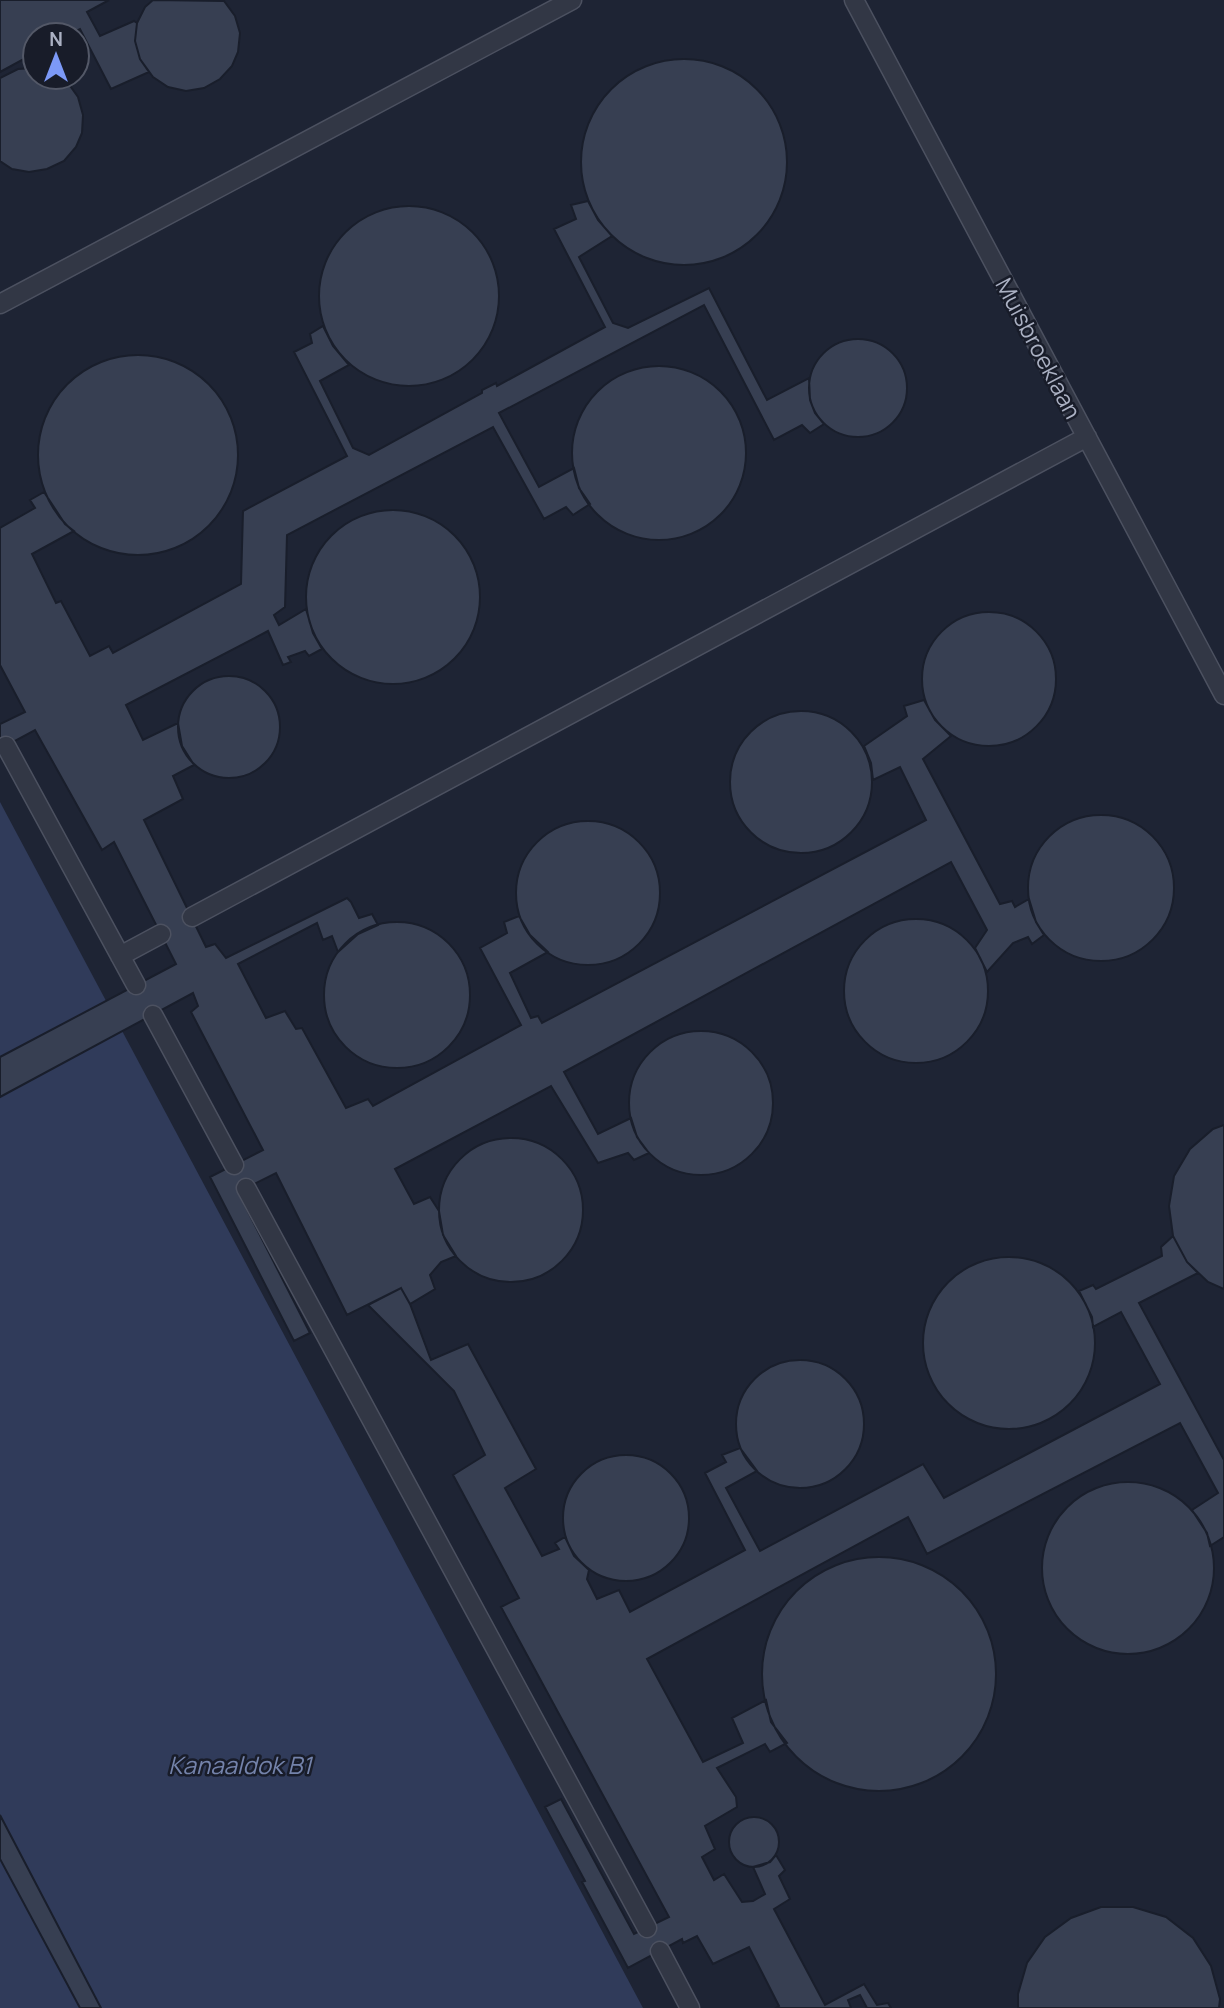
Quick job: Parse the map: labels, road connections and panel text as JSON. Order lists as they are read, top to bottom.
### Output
{
  "streets": {
    "lane": ["Muisbroeklaan"]
  },
  "water": ["Kanaaldok B1"],
  "north": "top"
}
